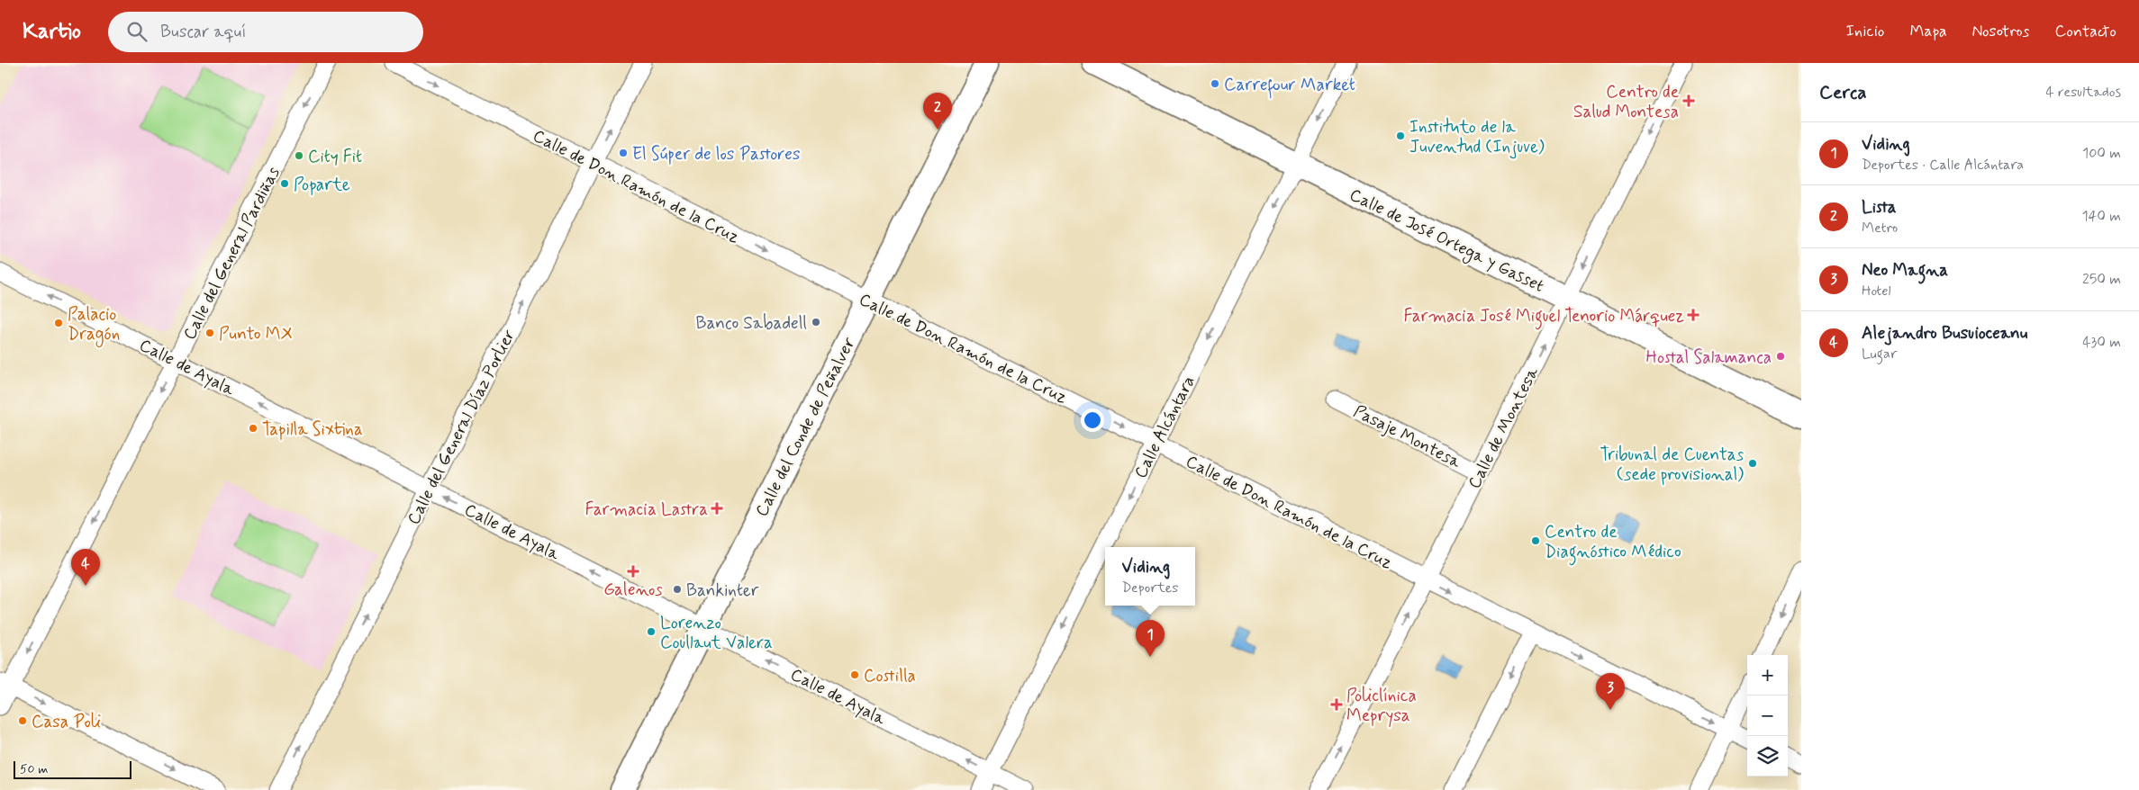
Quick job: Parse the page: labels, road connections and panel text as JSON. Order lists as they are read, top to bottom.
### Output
{
  "streets": {
    "street": [
      "Calle de Don Ramón de la Cruz",
      "Calle de José Ortega y Gasset",
      "Calle del General Pardiñas",
      "Calle de Ayala",
      "Calle del General Díaz Porlier",
      "Calle del Conde de Peñalver",
      "Calle Alcántara",
      "Calle de Montesa",
      "Pasaje Montesa"
    ]
  },
  "crossings": [
    ["Calle de Don Ramón de la Cruz", "Calle del General Díaz Porlier"],
    ["Calle de Don Ramón de la Cruz", "Calle del Conde de Peñalver"],
    ["Calle de Don Ramón de la Cruz", "Calle Alcántara"],
    ["Calle de Don Ramón de la Cruz", "Calle de Montesa"],
    ["Calle de José Ortega y Gasset", "Calle Alcántara"],
    ["Calle de José Ortega y Gasset", "Calle de Montesa"],
    ["Calle del General Pardiñas", "Calle de Ayala"],
    ["Calle de Ayala", "Calle del General Díaz Porlier"],
    ["Calle de Ayala", "Calle del Conde de Peñalver"],
    ["Calle de Ayala", "Calle Alcántara"],
    ["Calle de Montesa", "Pasaje Montesa"]
  ],
  "one_way": [
    "Calle de Don Ramón de la Cruz",
    "Calle del General Pardiñas",
    "Calle de Ayala",
    "Calle del General Díaz Porlier",
    "Calle Alcántara"
  ],
  "places": {
    "other": [
      "Carrefour Market",
      "Instituto de la Juventud (Injuve)",
      "El Súper de los Pastores",
      "City Fit",
      "Poparte",
      "Banco Sabadell",
      "Palacio Dragón",
      "Punto MX",
      "Hostal Salamanca",
      "Tapilla Sixtina",
      "Tribunal de Cuentas (sede provisional)",
      "Centro de Diagnóstico Médico",
      "Bankinter",
      "Lorenzo Coullaut Valera",
      "Costilla",
      "Casa Poli"
    ],
    "health": [
      "Centro de Salud Montesa",
      "Farmacia José Miguel Tenorio Márquez",
      "Farmacia Lastra",
      "Galenos",
      "Policlínica Meprysa"
    ]
  },
  "scale_bar": "50 m",
  "page": {
    "header": "Kartio",
    "search": "Buscar aquí",
    "nav": [
      "Inicio",
      "Mapa",
      "Nosotros",
      "Contacto"
    ],
    "heading": ["Cerca", "4 resultados"],
    "pins": [
      "2",
      "4",
      "1",
      "3"
    ],
    "list": [
      {
        "mark": "1",
        "name": "Viding",
        "note": "Deportes · Calle Alcántara",
        "value": "100 m"
      },
      {
        "mark": "2",
        "name": "Lista",
        "note": "Metro",
        "value": "140 m"
      },
      {
        "mark": "3",
        "name": "Neo Magna",
        "note": "Hotel",
        "value": "250 m"
      },
      {
        "mark": "4",
        "name": "Alejandro Busuioceanu",
        "note": "Lugar",
        "value": "430 m"
      }
    ],
    "popup": ["Viding", "Deportes"],
    "map_buttons": ["+", "−"],
    "scale": "50 m"
  }
}
